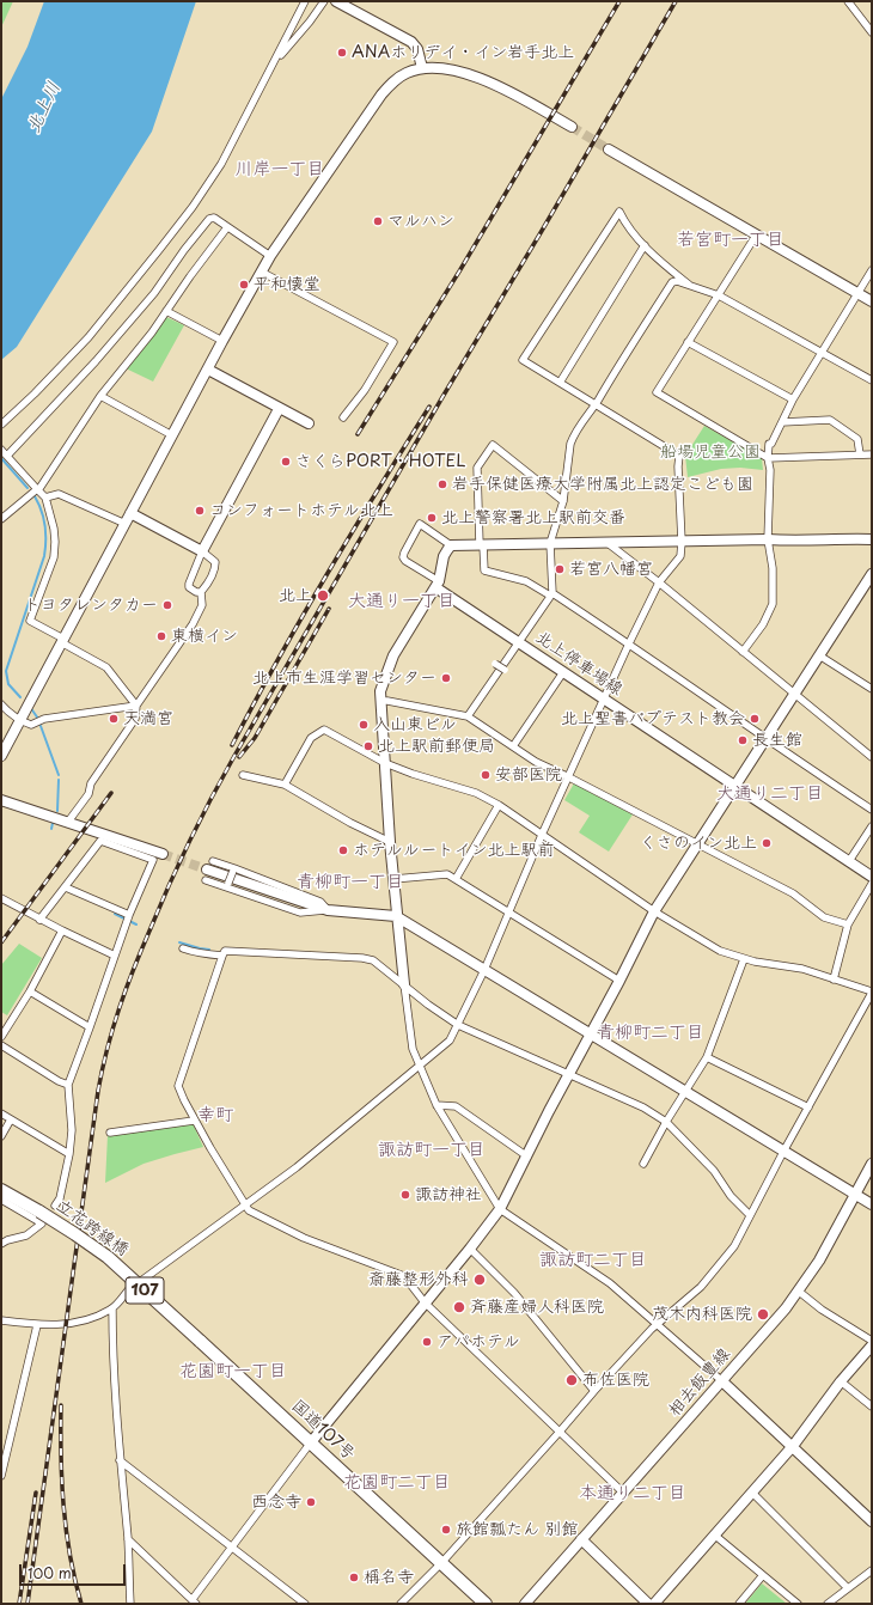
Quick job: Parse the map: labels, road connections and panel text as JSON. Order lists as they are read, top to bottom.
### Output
{
  "streets": {
    "highway": ["立花跨線橋", "107", "国道107号"],
    "street": ["北上停車場線", "相去飯豊線"]
  },
  "crossings": [
    ["立花跨線橋", "国道107号"]
  ],
  "districts": [
    "川岸一丁目",
    "若宮町一丁目",
    "大通り一丁目",
    "大通り二丁目",
    "青柳町一丁目",
    "青柳町二丁目",
    "幸町",
    "諏訪町一丁目",
    "諏訪町二丁目",
    "花園町一丁目",
    "花園町二丁目",
    "本通り二丁目"
  ],
  "water": ["北上川"],
  "parks": ["船場児童公園"],
  "places": [
    "ANAホリデイ・イン岩手北上",
    "マルハン",
    "平和懐堂",
    "さくらPORT・HOTEL",
    "岩手保健医療大学附属北上認定こども園",
    "コンフォートホテル北上",
    "北上警察署北上駅前交番",
    "若宮八幡宮",
    "北上",
    "トヨタレンタカー",
    "東横イン",
    "北上市生涯学習センター",
    "天満宮",
    "北上聖書バプテスト教会",
    "入山東ビル",
    "長生館",
    "北上駅前郵便局",
    "安部医院",
    "くさのイン北上",
    "ホテルルートイン北上駅前",
    "諏訪神社",
    "斎藤整形外科",
    "斉藤産婦人科医院",
    "茂木内科医院",
    "アパホテル",
    "布佐医院",
    "西念寺",
    "旅館瓢たん 別館",
    "稱名寺"
  ],
  "scale_bar": "100 m"
}
